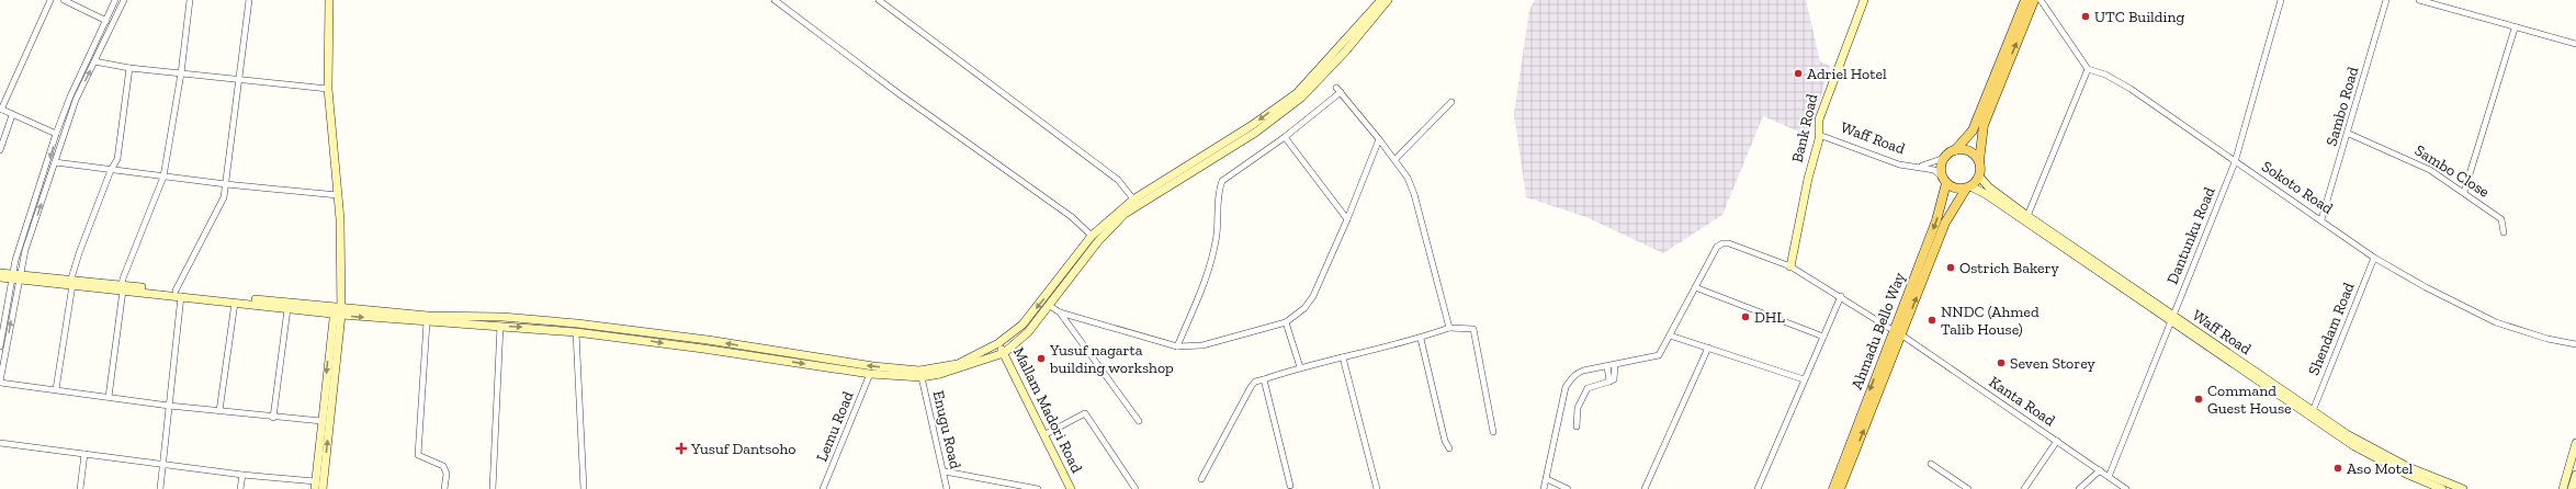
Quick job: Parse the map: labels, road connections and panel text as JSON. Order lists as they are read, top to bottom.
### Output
{
  "streets": {
    "main road": ["Ahmadu Bello Way"],
    "street": [
      "Sambo Road",
      "Bank Road",
      "Waff Road",
      "Sambo Close",
      "Sokoto Road",
      "Dantunku Road",
      "Shendam Road",
      "Kanta Road",
      "Mallam Madori Road",
      "Lemu Road",
      "Enugu Road"
    ]
  },
  "crossings": [
    ["Sambo Road", "Sambo Close"],
    ["Sambo Road", "Sokoto Road"],
    ["Bank Road", "Waff Road"],
    ["Waff Road", "Dantunku Road"],
    ["Waff Road", "Shendam Road"],
    ["Waff Road", "Ahmadu Bello Way"],
    ["Sokoto Road", "Dantunku Road"],
    ["Sokoto Road", "Shendam Road"],
    ["Dantunku Road", "Kanta Road"],
    ["Ahmadu Bello Way", "Kanta Road"]
  ],
  "places": {
    "other": [
      "UTC Building",
      "Adriel Hotel",
      "Ostrich Bakery",
      "DHL",
      "NNDC (Ahmed Talib House)",
      "Yusuf nagarta building workshop",
      "Seven Storey",
      "Command Guest House",
      "Aso Motel"
    ],
    "health": ["Yusuf Dantsoho"]
  }
}
